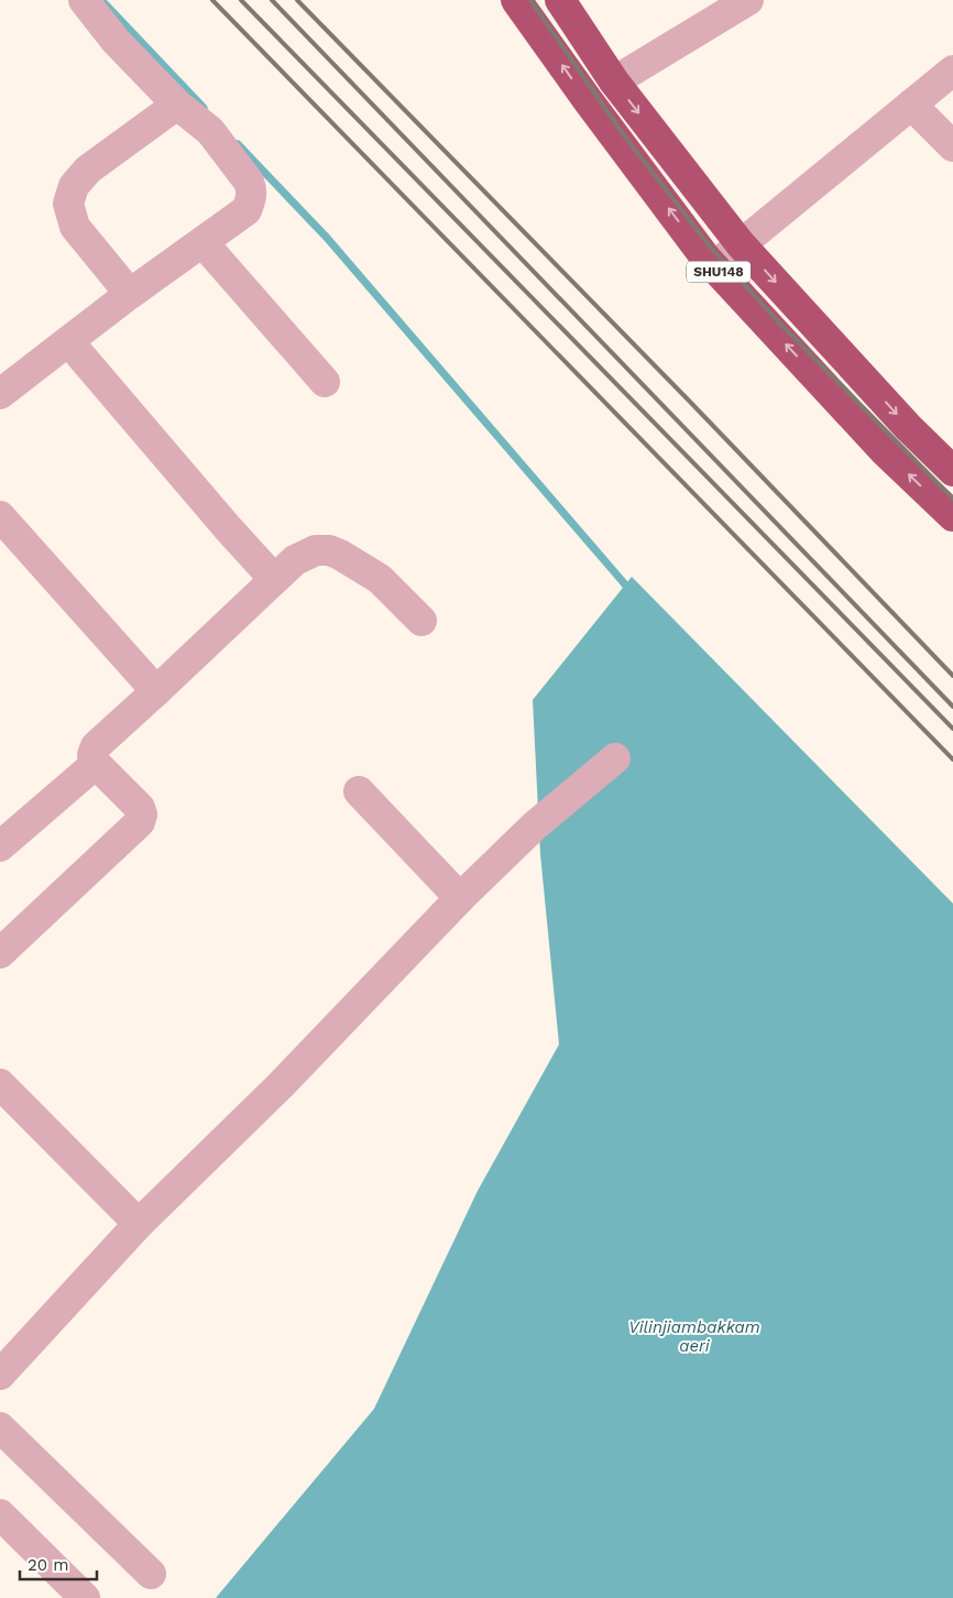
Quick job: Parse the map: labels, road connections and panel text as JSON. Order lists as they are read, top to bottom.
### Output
{
  "streets": {
    "highway": ["SHU148"]
  },
  "water": ["Vilinjiambakkam aeri"],
  "scale_bar": "20 m"
}
